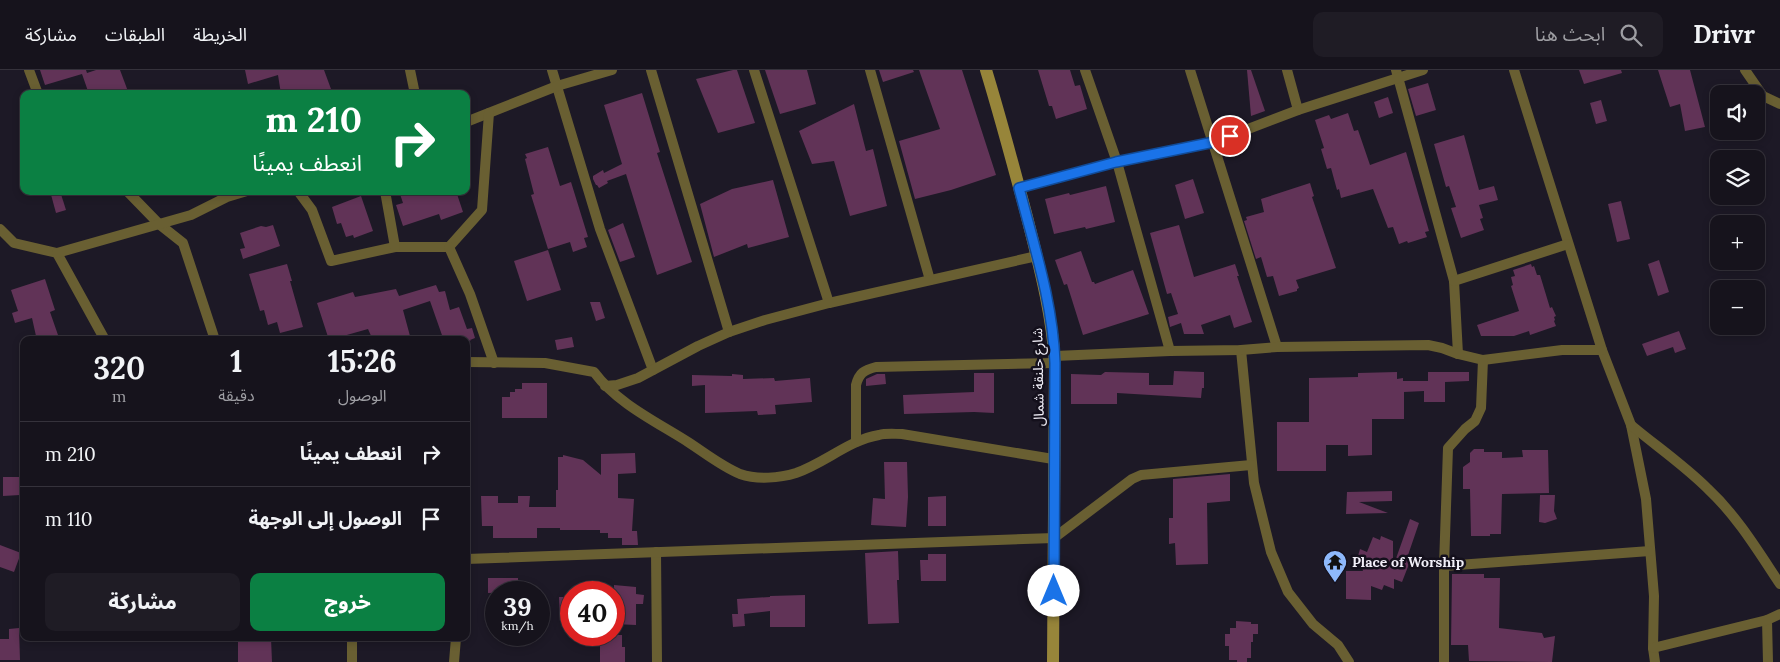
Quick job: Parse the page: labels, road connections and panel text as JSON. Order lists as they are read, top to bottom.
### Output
{
  "streets": {
    "street": ["شارع حلنقة شمال"]
  },
  "places": {
    "temple": ["Place of Worship"]
  },
  "page": {
    "header": "Drivr",
    "search": "ابحث هنا",
    "nav": ["الخريطة", "الطبقات", "مشاركة"],
    "map_buttons": ["+", "−"],
    "turn": ["210 m", "انعطف يمينًا"],
    "eta": [
      "15:26",
      "الوصول",
      "1",
      "دقيقة",
      "320",
      "m"
    ],
    "list": [
      {
        "name": "انعطف يمينًا",
        "value": "210 m"
      },
      {
        "name": "الوصول إلى الوجهة",
        "value": "110 m"
      }
    ],
    "buttons": ["خروج", "مشاركة"],
    "speed": "39 km/h",
    "limit": "40"
  }
}
